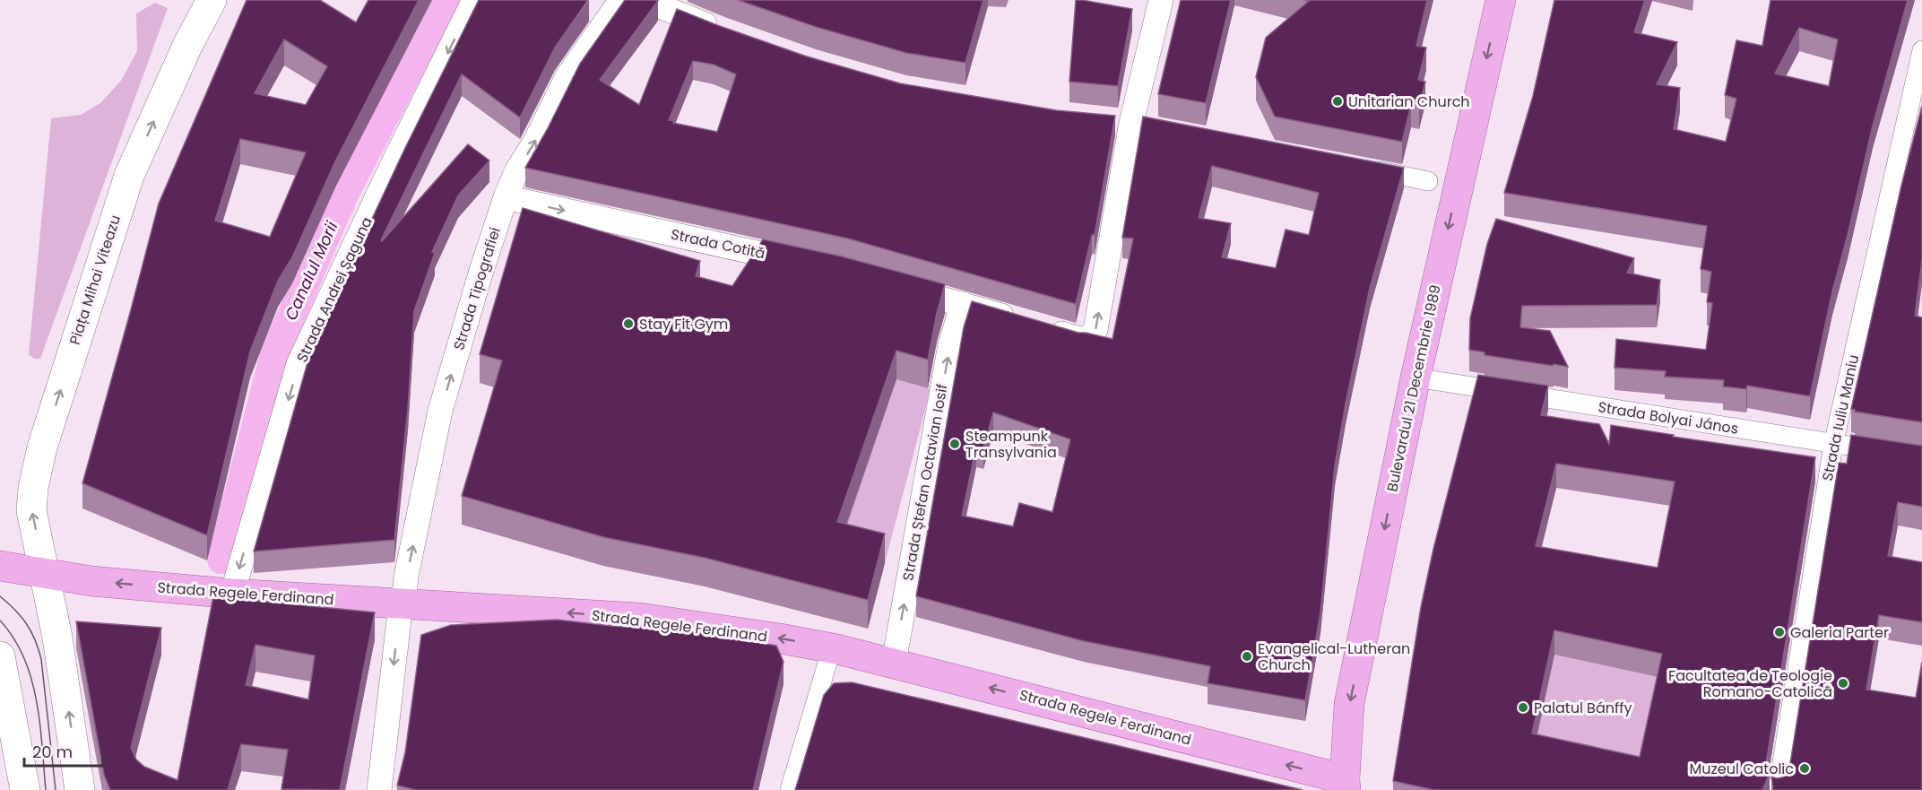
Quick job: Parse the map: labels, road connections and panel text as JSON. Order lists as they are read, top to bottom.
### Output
{
  "streets": {
    "main road": ["Piața Mihai Viteazu", "Bulevardul 21 Decembrie 1989", "Strada Regele Ferdinand"],
    "street": [
      "Strada Cotită",
      "Strada Tipografiei",
      "Strada Andrei Șaguna",
      "Strada Bolyai János",
      "Strada Iuliu Maniu",
      "Strada Ștefan Octavian Iosif"
    ]
  },
  "crossings": [
    ["Strada Cotită", "Strada Tipografiei"],
    ["Piața Mihai Viteazu", "Strada Regele Ferdinand"],
    ["Strada Tipografiei", "Strada Regele Ferdinand"],
    ["Strada Andrei Șaguna", "Strada Regele Ferdinand"],
    ["Bulevardul 21 Decembrie 1989", "Strada Bolyai János"],
    ["Bulevardul 21 Decembrie 1989", "Strada Regele Ferdinand"],
    ["Strada Bolyai János", "Strada Iuliu Maniu"],
    ["Strada Ștefan Octavian Iosif", "Strada Regele Ferdinand"]
  ],
  "one_way": [
    "Strada Cotită",
    "Piața Mihai Viteazu",
    "Strada Andrei Șaguna",
    "Bulevardul 21 Decembrie 1989",
    "Strada Ștefan Octavian Iosif",
    "Strada Regele Ferdinand"
  ],
  "water": ["Canalul Morii"],
  "places": [
    "Unitarian Church",
    "Stay Fit Gym",
    "Steampunk Transylvania",
    "Galeria Parter",
    "Evangelical-Lutheran Church",
    "Facultatea de Teologie Romano-Catolică",
    "Palatul Bánffy",
    "Muzeul Catolic"
  ],
  "scale_bar": "20 m"
}
